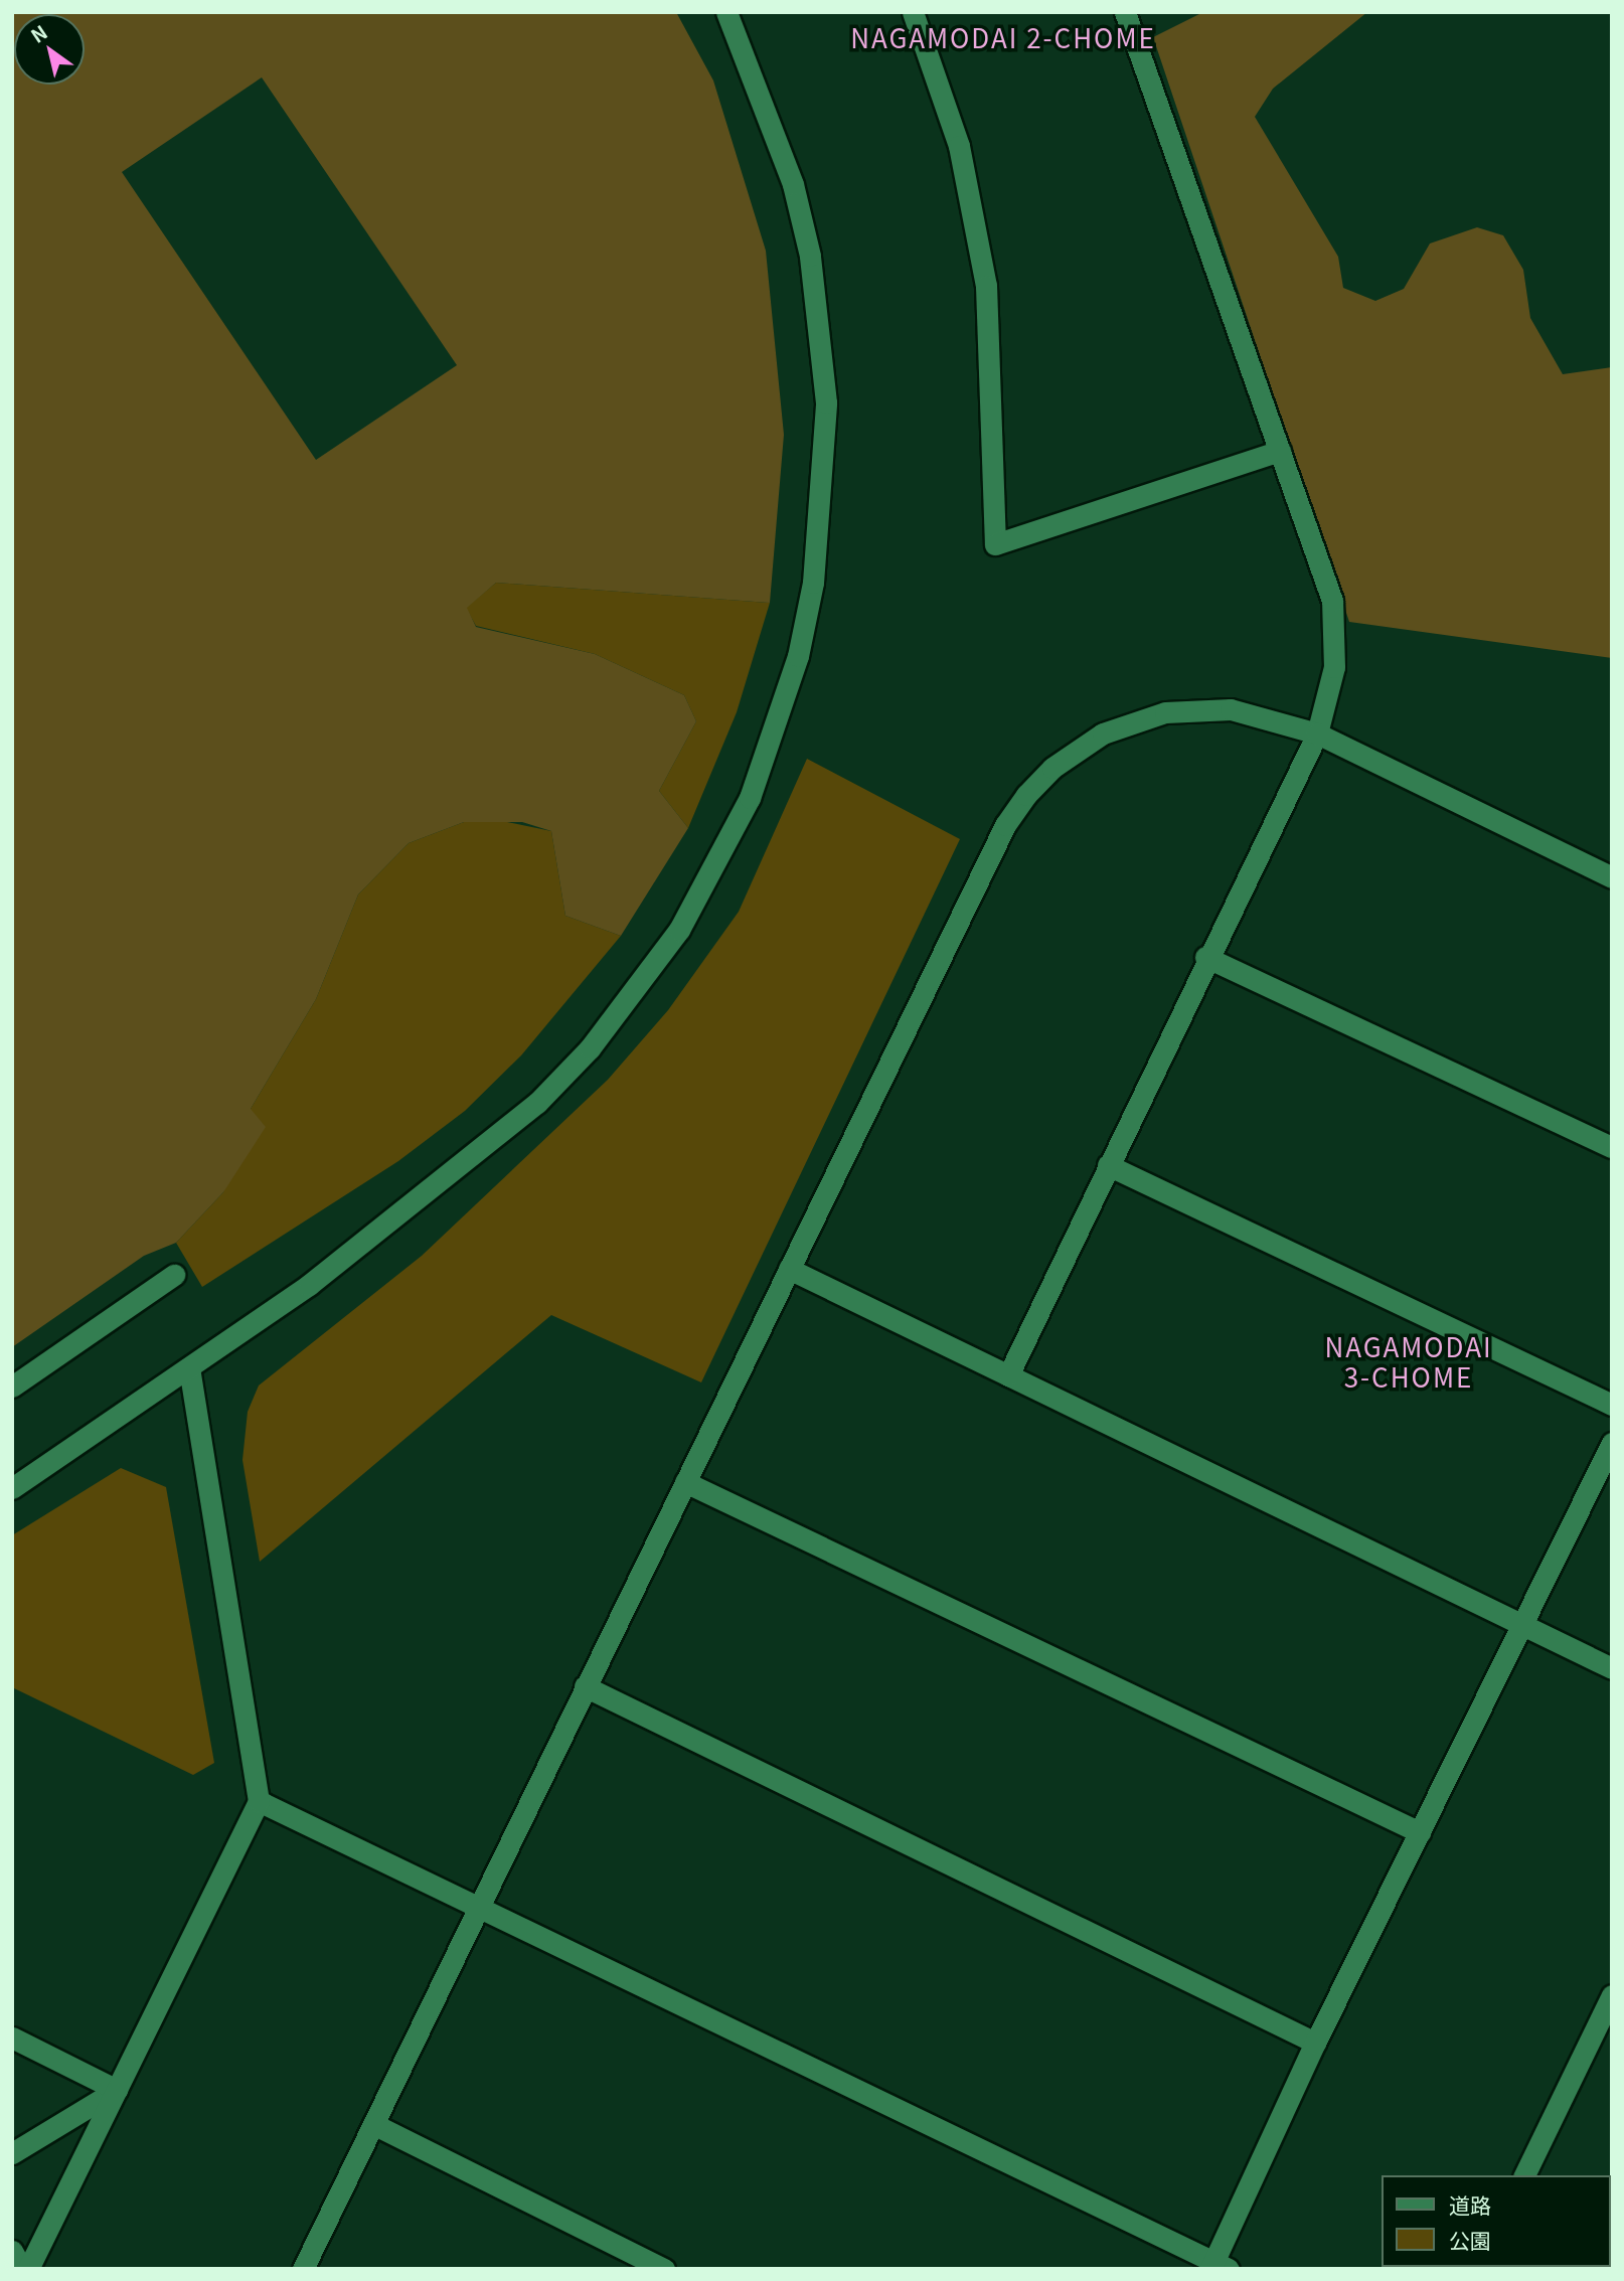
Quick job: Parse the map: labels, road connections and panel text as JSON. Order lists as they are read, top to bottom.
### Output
{
  "districts": ["NAGAMODAI 2-CHOME", "NAGAMODAI 3-CHOME"],
  "legend": ["道路", "公園"],
  "north": "top left"
}
